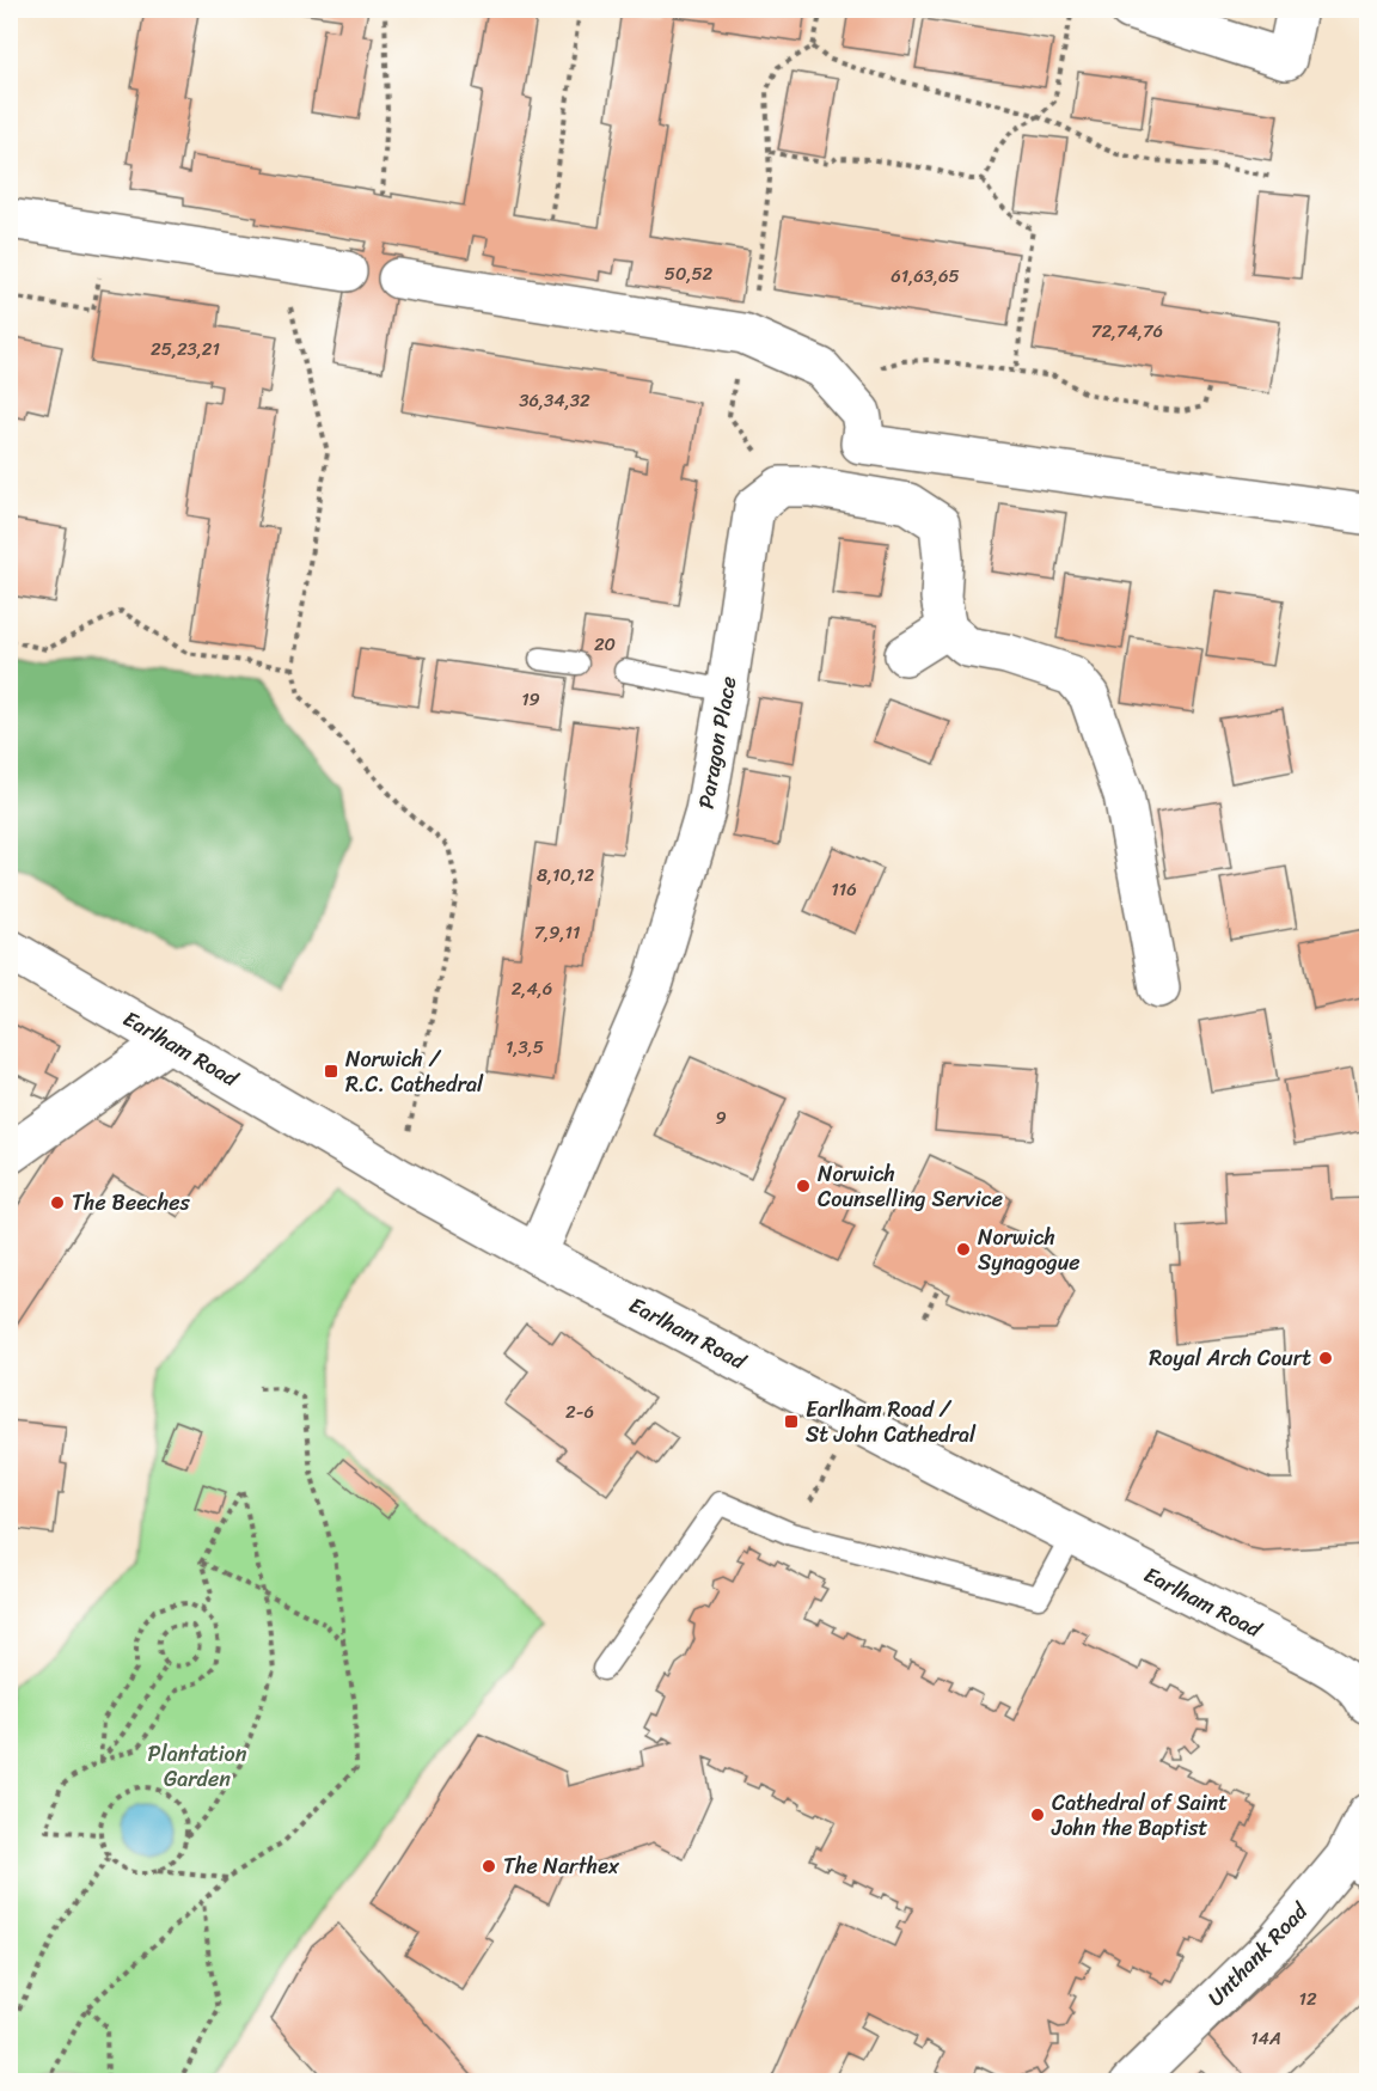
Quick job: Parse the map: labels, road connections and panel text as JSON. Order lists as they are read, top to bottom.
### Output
{
  "streets": {
    "street": ["Paragon Place", "Earlham Road", "Unthank Road"]
  },
  "crossings": [
    ["Paragon Place", "Earlham Road"]
  ],
  "parks": ["Plantation Garden"],
  "places": {
    "transit": ["Norwich / R.C. Cathedral", "Earlham Road / St John Cathedral"],
    "other": [
      "Norwich Counselling Service",
      "The Beeches",
      "Norwich Synagogue",
      "Royal Arch Court",
      "Cathedral of Saint John the Baptist",
      "The Narthex"
    ]
  },
  "house_numbers": [
    "50,52",
    "61,63,65",
    "72,74,76",
    "25,23,21",
    "36,34,32",
    "20",
    "19",
    "8,10,12",
    "116",
    "7,9,11",
    "2,4,6",
    "1,3,5",
    "9",
    "2-6",
    "12",
    "14A"
  ]
}
